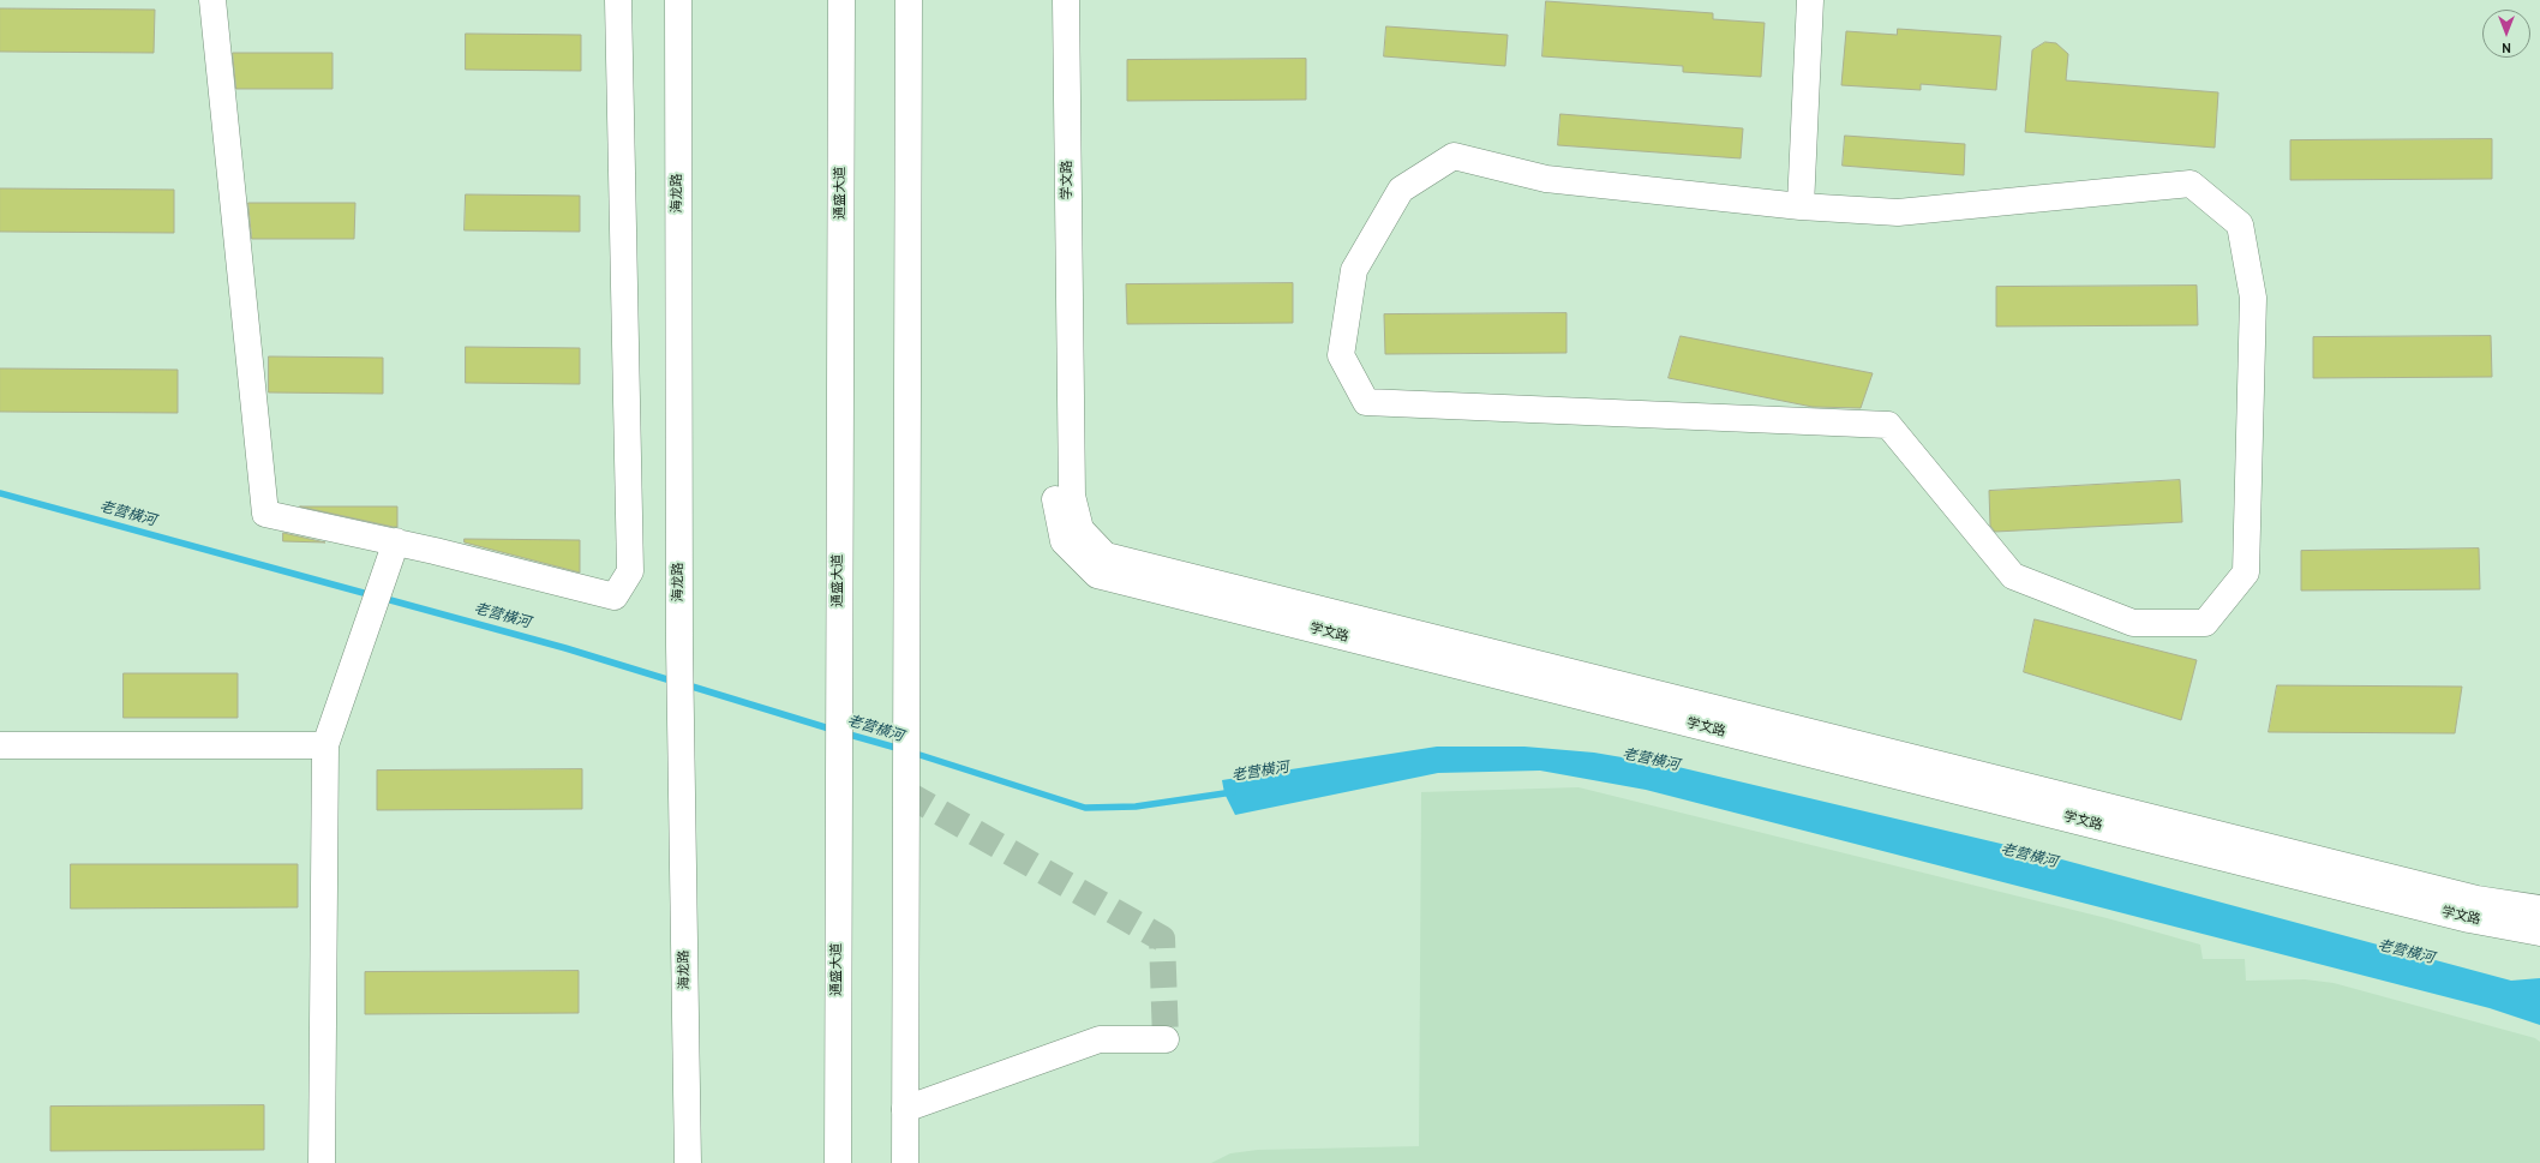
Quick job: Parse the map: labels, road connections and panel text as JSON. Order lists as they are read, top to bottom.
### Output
{
  "streets": {
    "street": ["学文路", "海龙路", "通盛大道"]
  },
  "water": ["老营横河"],
  "north": "bottom"
}
